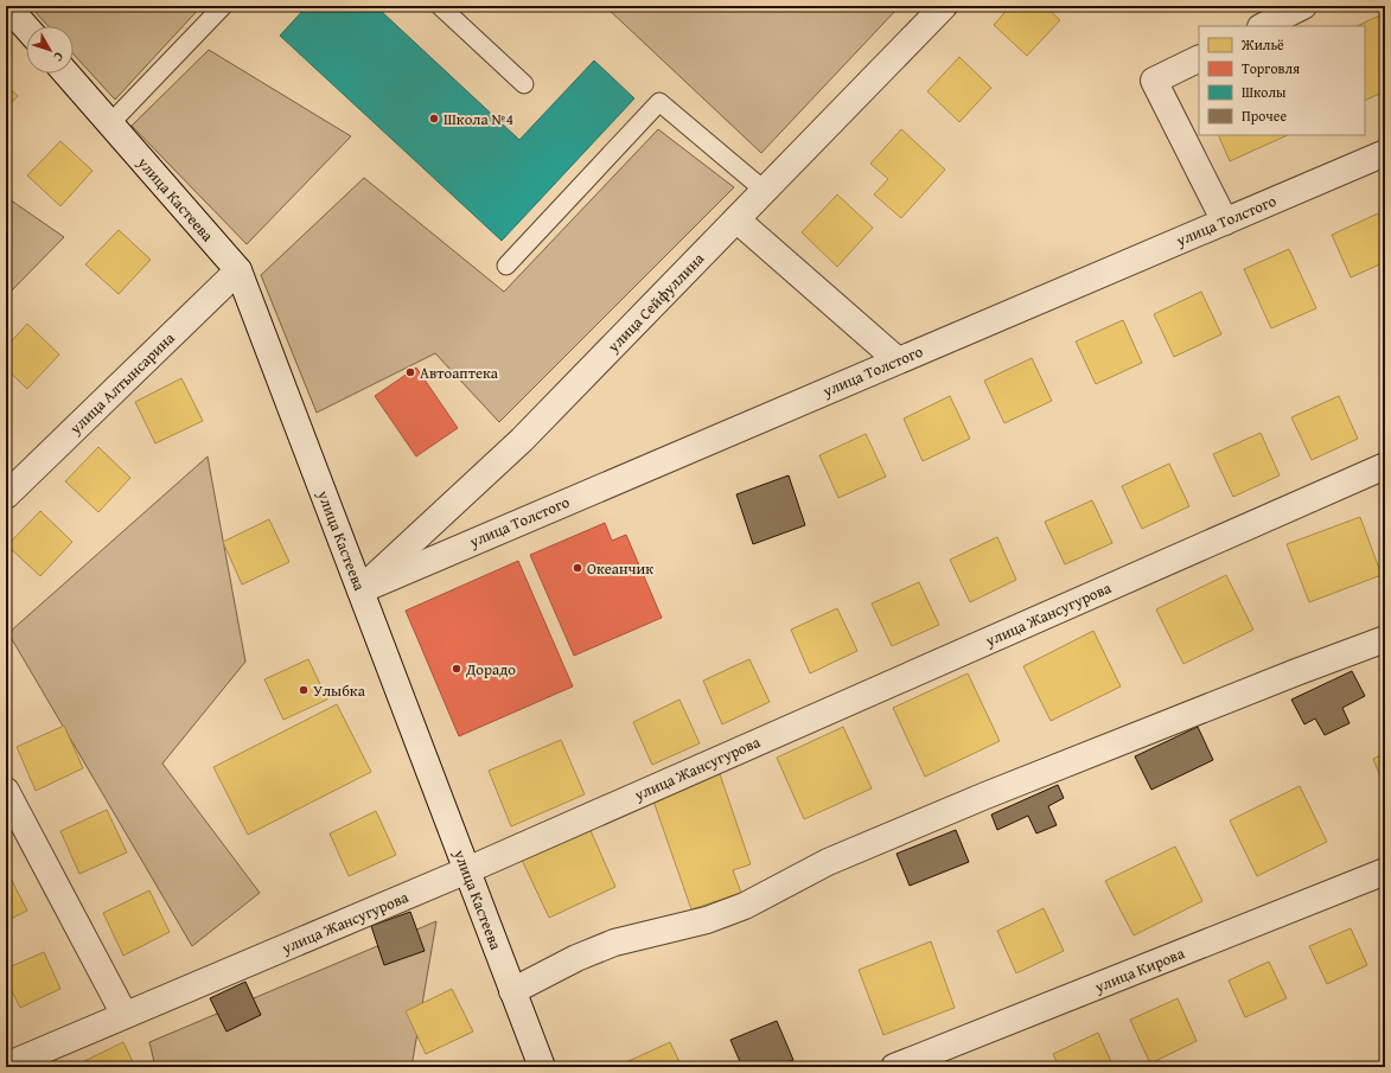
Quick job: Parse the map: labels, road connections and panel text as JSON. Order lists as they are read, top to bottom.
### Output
{
  "streets": {
    "street": [
      "улица Кастеева",
      "улица Толстого",
      "улица Сейфуллина",
      "улица Алтынсарина",
      "улица Жансугурова",
      "улица Кирова"
    ]
  },
  "crossings": [
    ["улица Кастеева", "улица Толстого"],
    ["улица Кастеева", "улица Сейфуллина"],
    ["улица Кастеева", "улица Алтынсарина"],
    ["улица Кастеева", "улица Жансугурова"],
    ["улица Толстого", "улица Сейфуллина"]
  ],
  "places": [
    "Школа №4",
    "Автоаптека",
    "Океанчик",
    "Дорадо",
    "Улыбка"
  ],
  "legend": [
    "Жильё",
    "Торговля",
    "Школы",
    "Прочее"
  ],
  "north": "bottom right"
}
